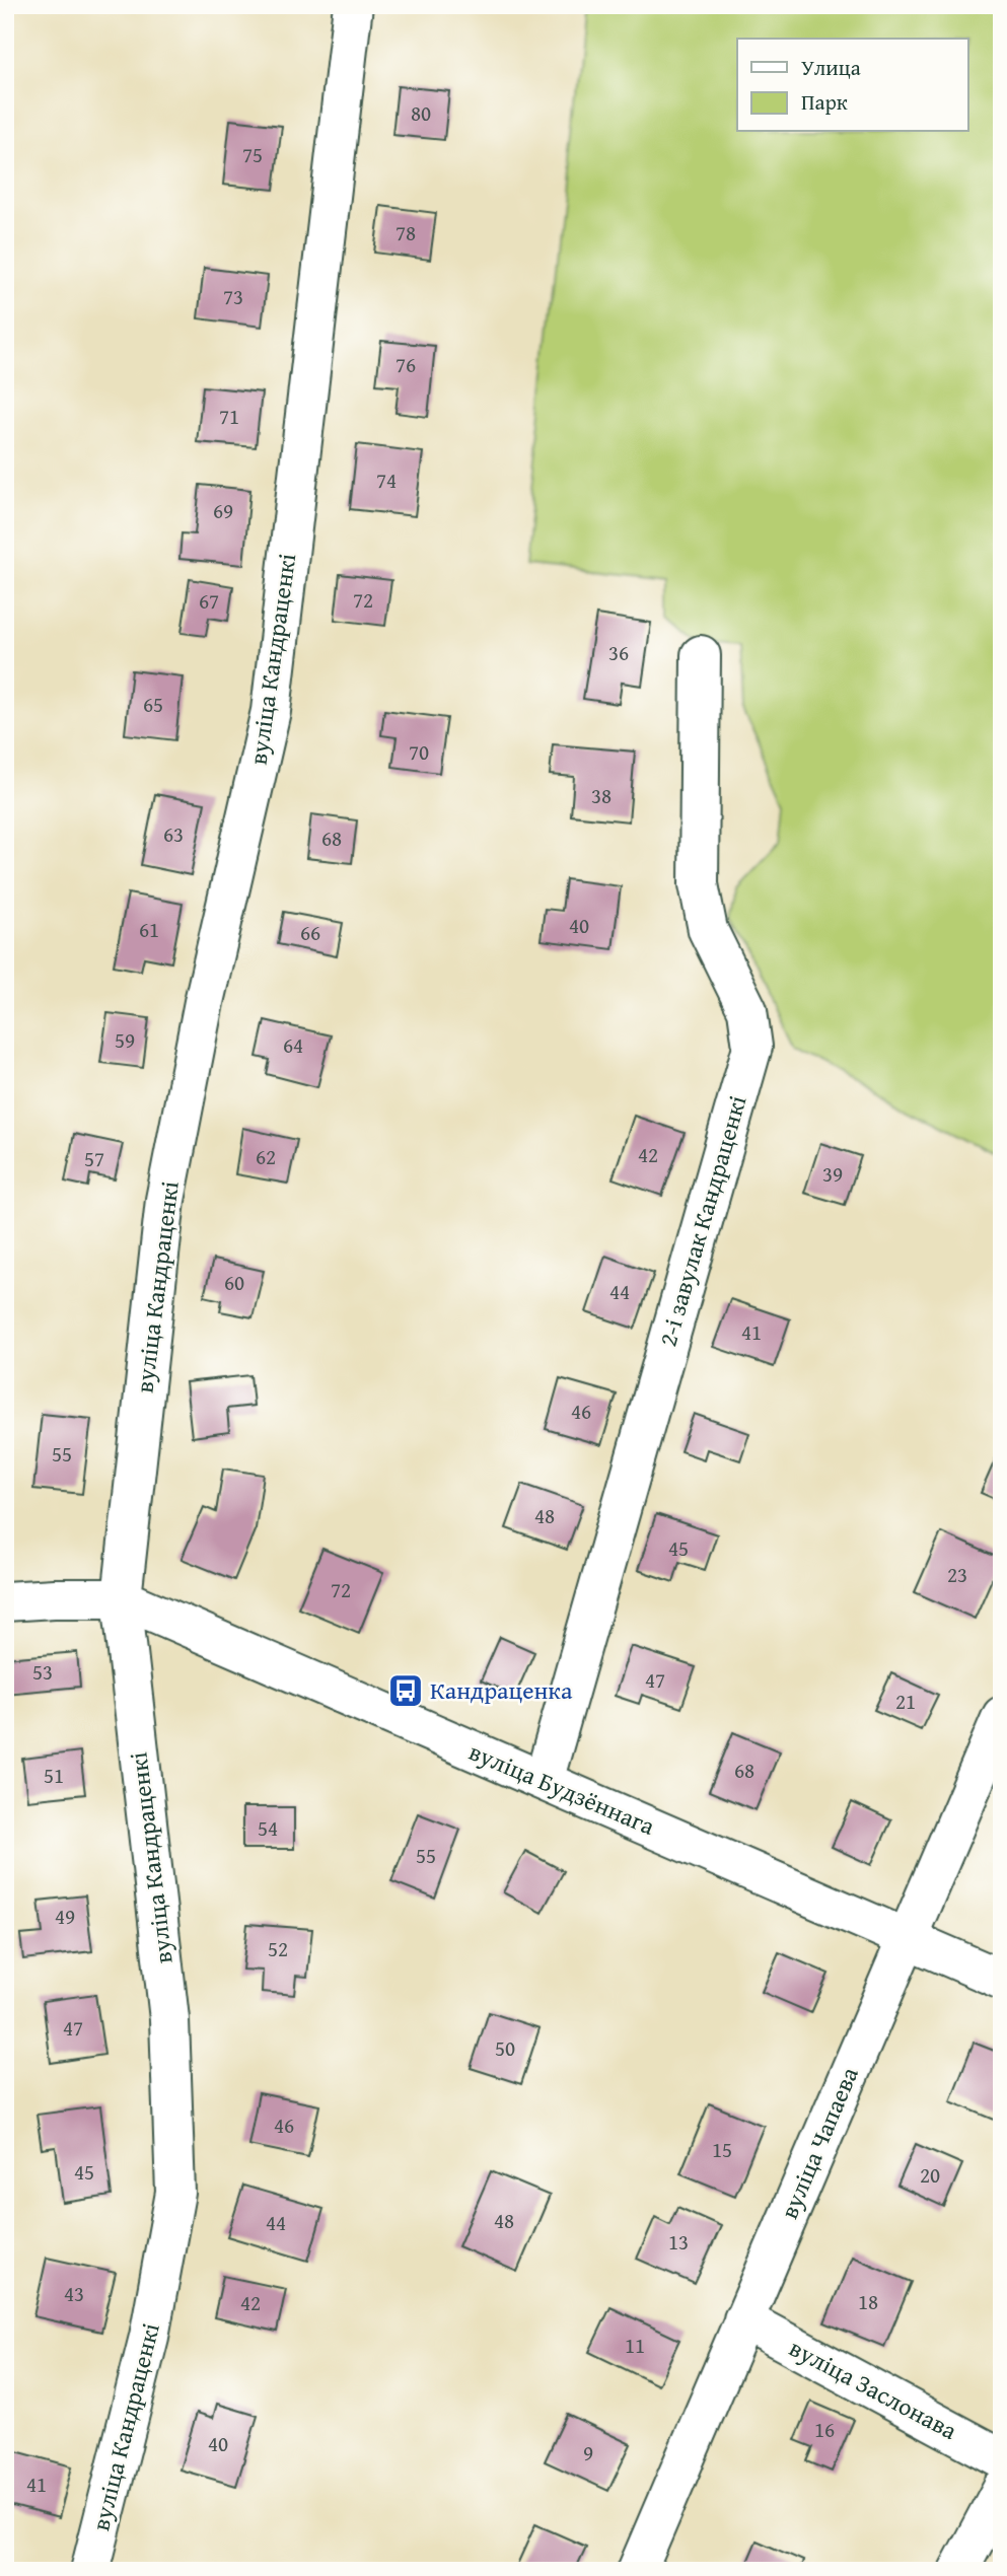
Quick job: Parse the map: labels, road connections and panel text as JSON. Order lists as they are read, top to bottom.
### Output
{
  "streets": {
    "street": [
      "вуліца Кандраценкі",
      "2-і завулак Кандраценкі",
      "вуліца Будзённага",
      "вуліца Чапаева",
      "вуліца Заслонава"
    ]
  },
  "crossings": [
    ["вуліца Кандраценкі", "вуліца Будзённага"],
    ["2-і завулак Кандраценкі", "вуліца Будзённага"],
    ["вуліца Будзённага", "вуліца Чапаева"],
    ["вуліца Чапаева", "вуліца Заслонава"]
  ],
  "places": {
    "bus stop": ["Кандраценка"]
  },
  "house_numbers": [
    "80",
    "75",
    "78",
    "73",
    "76",
    "71",
    "74",
    "69",
    "72",
    "67",
    "36",
    "65",
    "70",
    "38",
    "63",
    "68",
    "40",
    "61",
    "66",
    "59",
    "64",
    "42",
    "62",
    "57",
    "39",
    "60",
    "44",
    "41",
    "46",
    "55",
    "48",
    "45",
    "23",
    "72",
    "53",
    "47",
    "21",
    "68",
    "51",
    "54",
    "55",
    "49",
    "52",
    "47",
    "50",
    "46",
    "15",
    "45",
    "20",
    "48",
    "44",
    "13",
    "43",
    "18",
    "42",
    "11",
    "16",
    "40",
    "9",
    "41"
  ],
  "legend": ["Улица", "Парк"]
}
